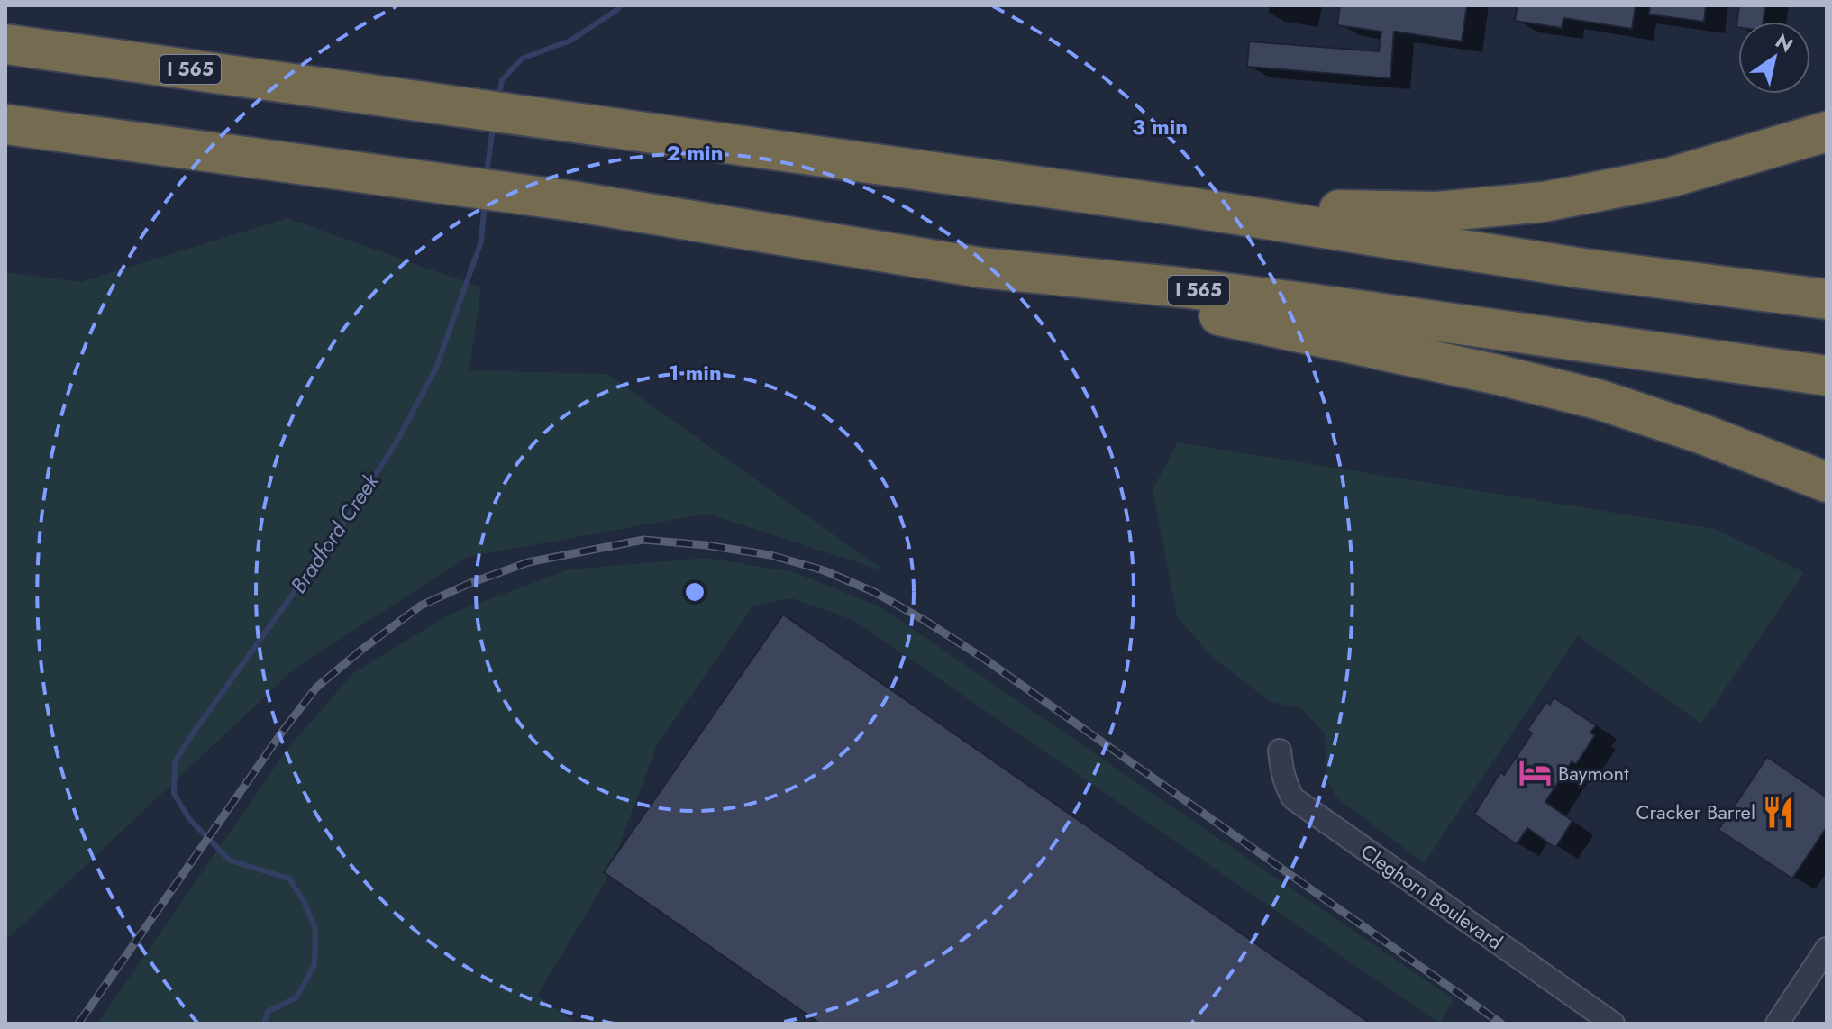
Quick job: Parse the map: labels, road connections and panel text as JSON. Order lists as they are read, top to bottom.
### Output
{
  "streets": {
    "highway": ["I 565"],
    "street": ["Cleghorn Boulevard"]
  },
  "water": ["Bradford Creek"],
  "places": {
    "hotel": ["Baymont"],
    "restaurant": ["Cracker Barrel"]
  },
  "north": "top right",
  "rings": ["3 min", "2 min", "1 min"]
}
